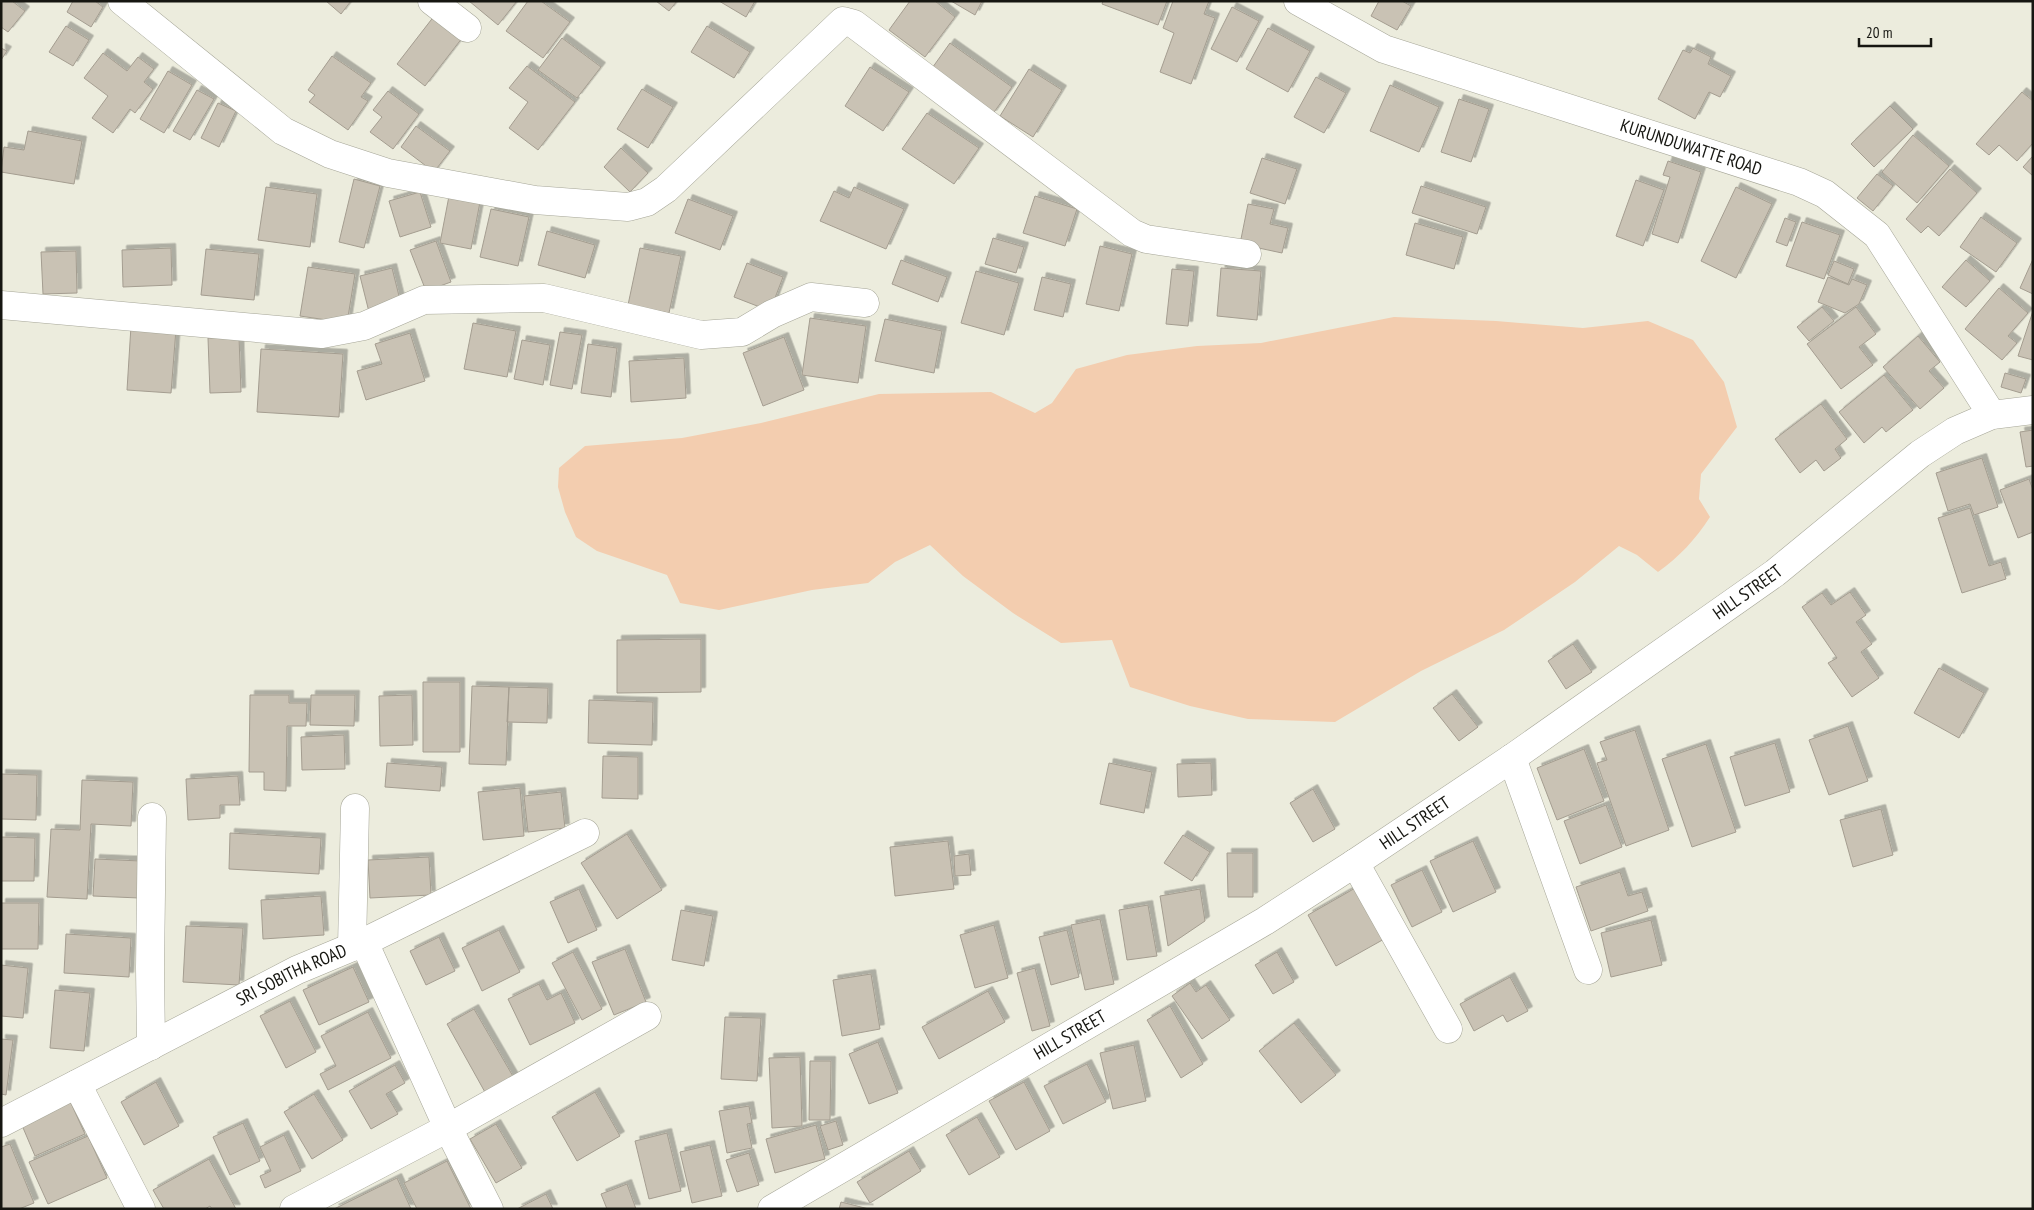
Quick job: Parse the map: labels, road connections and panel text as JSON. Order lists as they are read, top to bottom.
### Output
{
  "streets": {
    "street": ["KURUNDUWATTE ROAD", "HILL STREET", "SRI SOBITHA ROAD"]
  },
  "crossings": [
    ["KURUNDUWATTE ROAD", "HILL STREET"]
  ],
  "scale_bar": "20 m"
}
